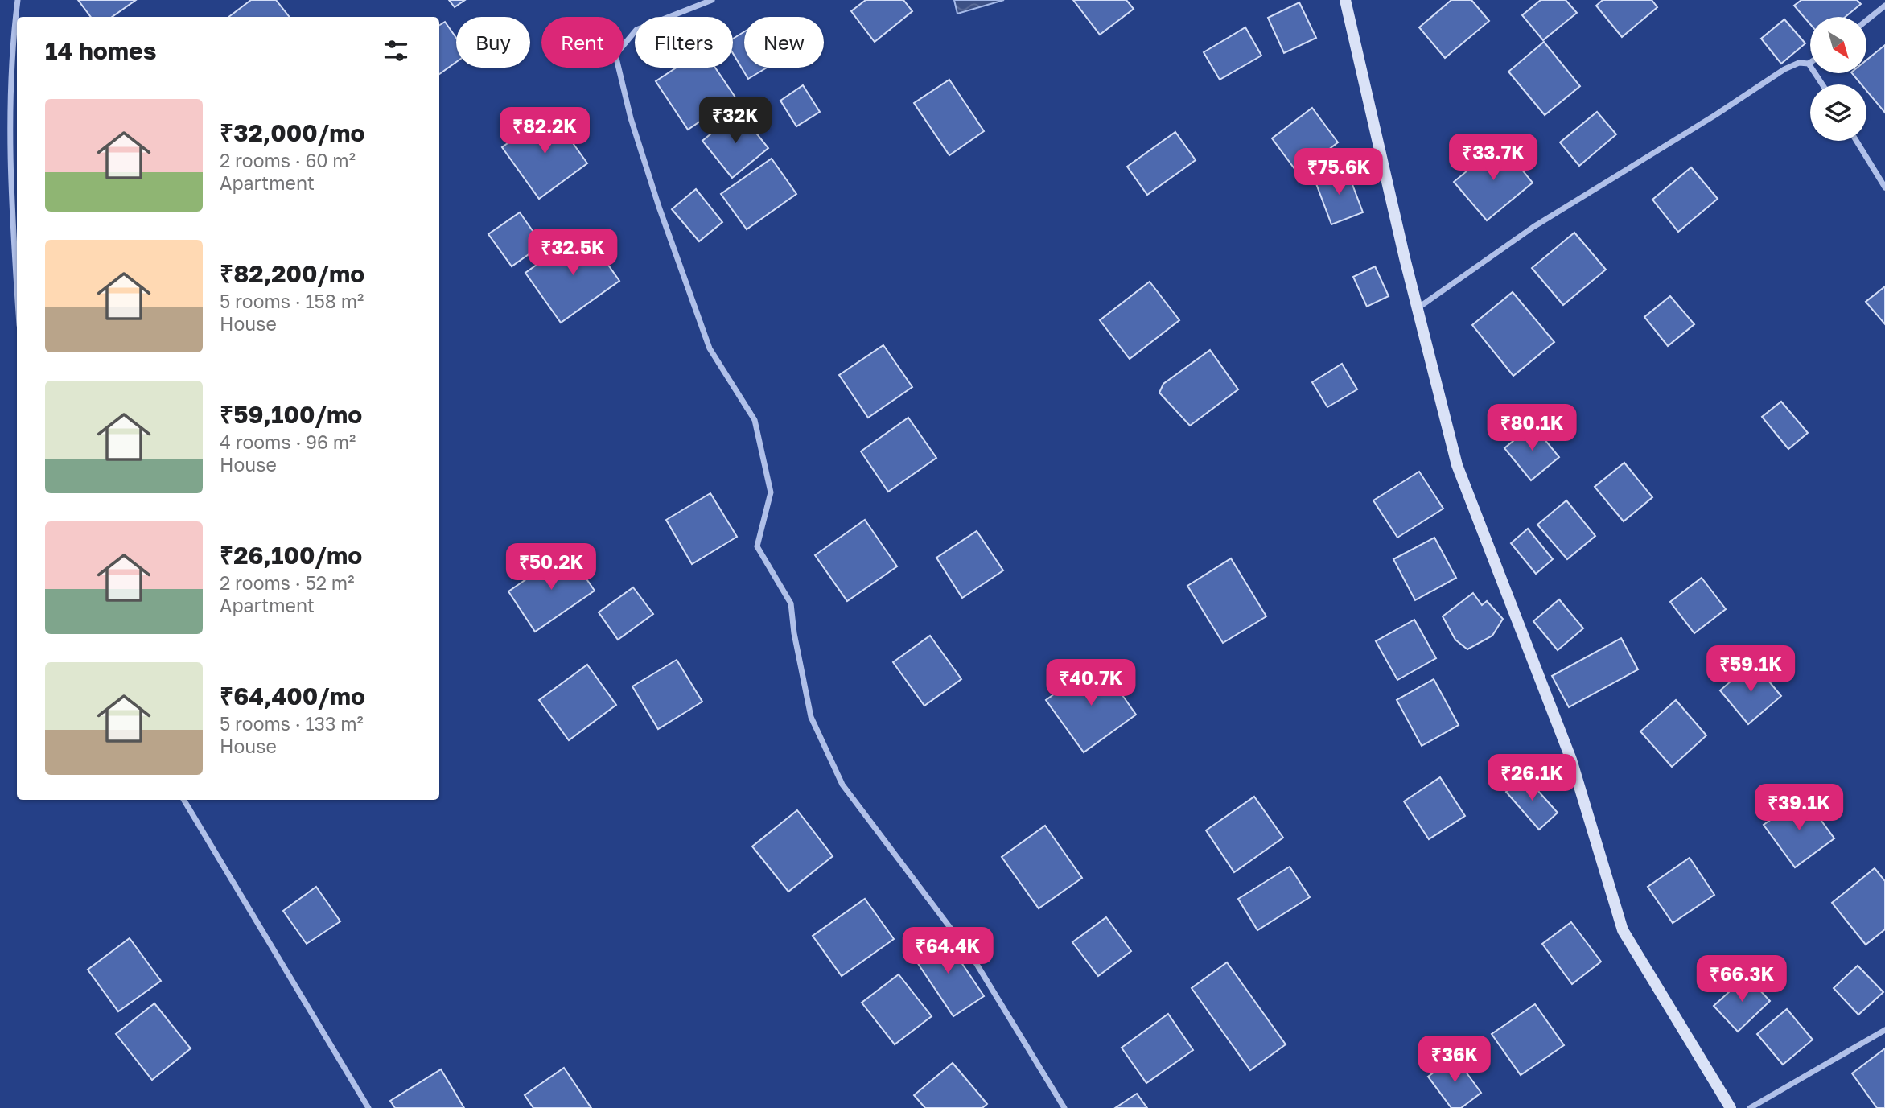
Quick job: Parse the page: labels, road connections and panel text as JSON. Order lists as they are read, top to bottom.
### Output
{
  "north": "bottom right",
  "page": {
    "chip": [
      "Buy",
      "Rent",
      "Filters",
      "New"
    ],
    "heading": "14 homes",
    "list": [
      {
        "name": "₹32,000/mo",
        "note": "2 rooms · 60 m² · Apartment"
      },
      {
        "name": "₹82,200/mo",
        "note": "5 rooms · 158 m² · House"
      },
      {
        "name": "₹59,100/mo",
        "note": "4 rooms · 96 m² · House"
      },
      {
        "name": "₹26,100/mo",
        "note": "2 rooms · 52 m² · Apartment"
      },
      {
        "name": "₹64,400/mo",
        "note": "5 rooms · 133 m² · House"
      }
    ],
    "price": [
      "₹32K",
      "₹82.2K",
      "₹33.7K",
      "₹75.6K",
      "₹32.5K",
      "₹80.1K",
      "₹50.2K",
      "₹59.1K",
      "₹40.7K",
      "₹26.1K",
      "₹39.1K",
      "₹64.4K",
      "₹66.3K",
      "₹36K"
    ]
  }
}
